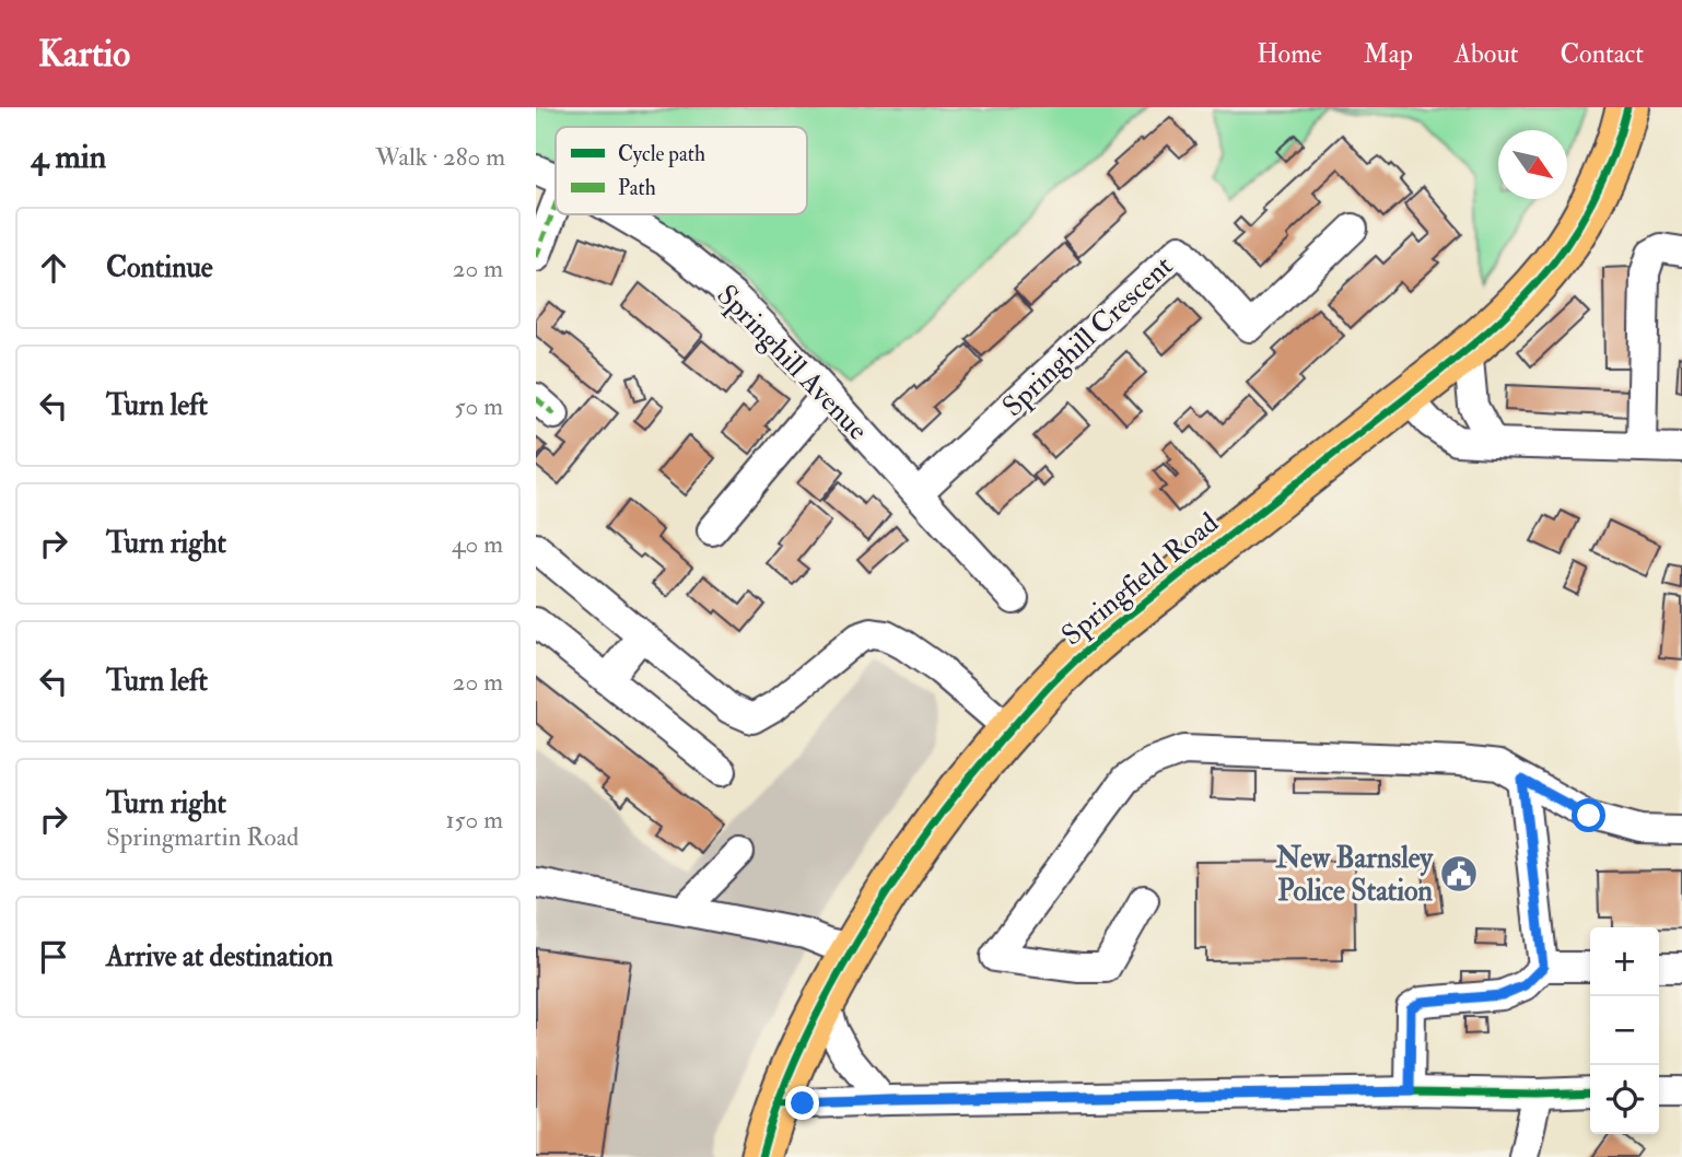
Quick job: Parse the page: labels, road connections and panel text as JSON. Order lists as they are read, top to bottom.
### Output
{
  "streets": {
    "highway": ["Springfield Road"],
    "street": ["Springhill Crescent", "Springhill Avenue"]
  },
  "crossings": [
    ["Springhill Crescent", "Springhill Avenue"]
  ],
  "places": {
    "public building": ["New Barnsley Police Station"]
  },
  "legend": ["Cycle path", "Path"],
  "north": "bottom right",
  "page": {
    "header": "Kartio",
    "nav": [
      "Home",
      "Map",
      "About",
      "Contact"
    ],
    "heading": ["4 min", "Walk · 280 m"],
    "list": [
      ["Continue", "20 m"],
      ["Turn left", "50 m"],
      ["Turn right", "40 m"],
      ["Turn left", "20 m"],
      ["Turn right", "Springmartin Road", "150 m"],
      "Arrive at destination"
    ],
    "map_buttons": ["+", "−"]
  }
}
